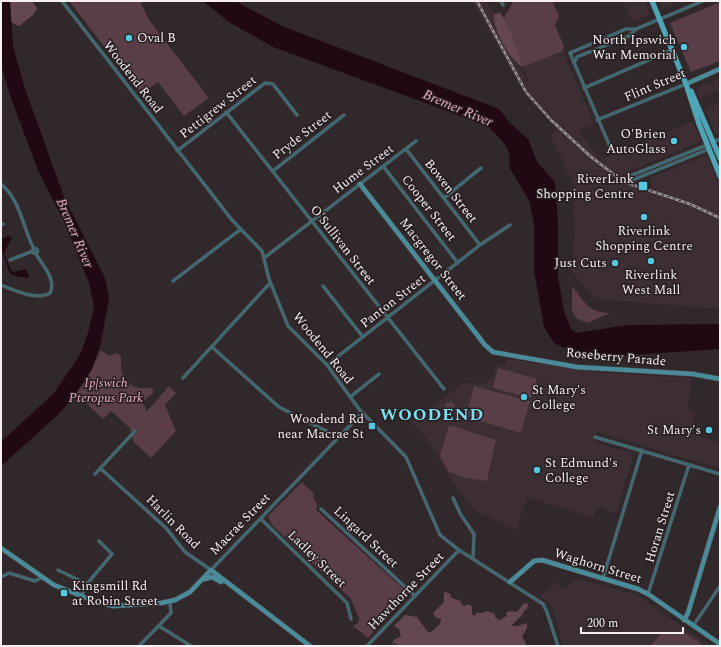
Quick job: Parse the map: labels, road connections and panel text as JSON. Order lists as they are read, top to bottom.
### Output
{
  "streets": {
    "street": [
      "Woodend Road",
      "Flint Street",
      "Pettigrew Street",
      "Pryde Street",
      "Hume Street",
      "Bowen Street",
      "Cooper Street",
      "O'Sullivan Street",
      "Macgregor Street",
      "Panton Street",
      "Roseberry Parade",
      "Harlin Road",
      "Macrae Street",
      "Horan Street",
      "Lingard Street",
      "Ladley Street",
      "Waghorn Street",
      "Hawthorne Street"
    ]
  },
  "crossings": [
    ["Woodend Road", "Pettigrew Street"],
    ["Woodend Road", "Hume Street"],
    ["Woodend Road", "Panton Street"],
    ["Woodend Road", "Macrae Street"],
    ["Woodend Road", "Waghorn Street"],
    ["Woodend Road", "Hawthorne Street"],
    ["Pettigrew Street", "O'Sullivan Street"],
    ["Pryde Street", "O'Sullivan Street"],
    ["Hume Street", "Bowen Street"],
    ["Hume Street", "Cooper Street"],
    ["Hume Street", "O'Sullivan Street"],
    ["Hume Street", "Macgregor Street"],
    ["Bowen Street", "Panton Street"],
    ["Cooper Street", "Panton Street"],
    ["O'Sullivan Street", "Panton Street"],
    ["Macgregor Street", "Panton Street"],
    ["Macgregor Street", "Roseberry Parade"],
    ["Harlin Road", "Macrae Street"],
    ["Macrae Street", "Ladley Street"],
    ["Horan Street", "Waghorn Street"],
    ["Lingard Street", "Hawthorne Street"]
  ],
  "districts": ["WOODEND"],
  "water": ["Bremer River"],
  "parks": ["Ip[swich Pteropus Park"],
  "places": {
    "other": [
      "Oval B",
      "North Ipswich War Memorial",
      "O'Brien AutoGlass",
      "Riverlink Shopping Centre",
      "Riverlink West Mall",
      "Just Cuts",
      "St Mary's College",
      "St Mary's",
      "St Edmund's College"
    ],
    "transit": ["RiverLink Shopping Centre", "Woodend Rd near Macrae St", "Kingsmill Rd at Robin Street"]
  },
  "scale_bar": "200 m"
}
